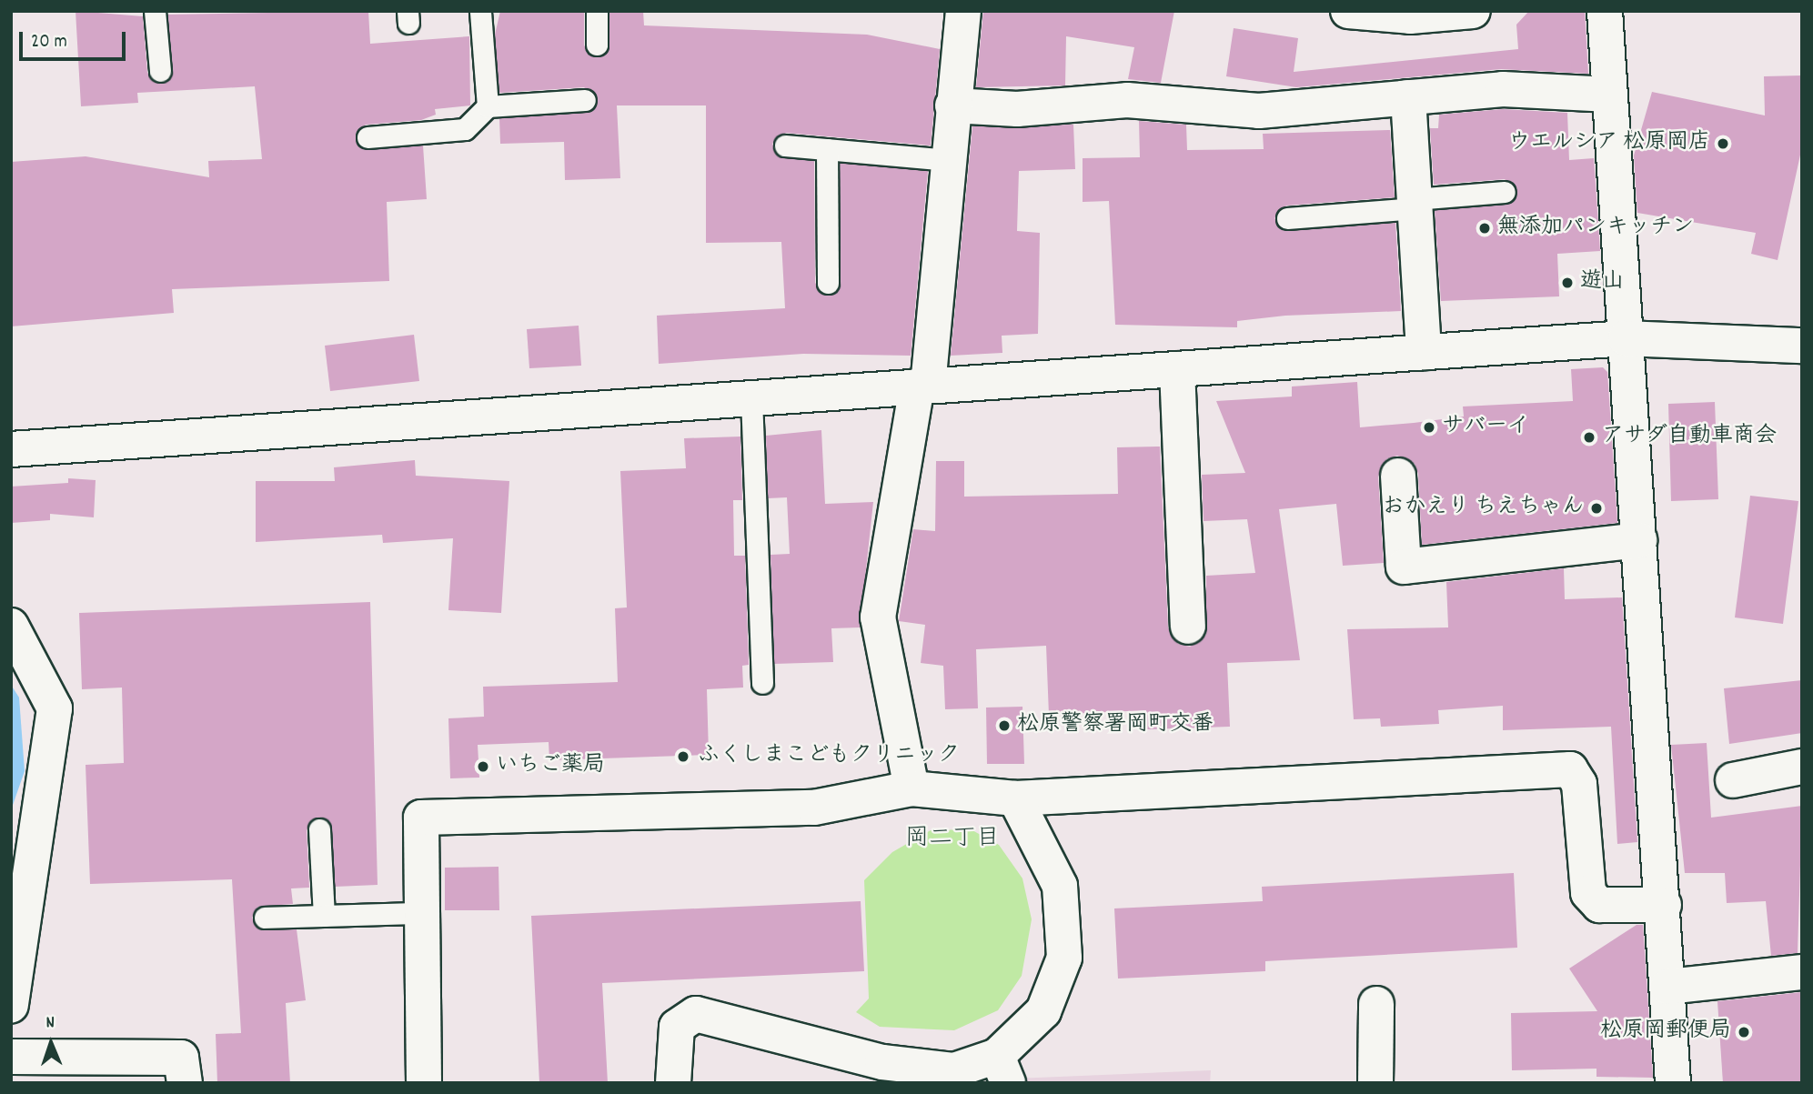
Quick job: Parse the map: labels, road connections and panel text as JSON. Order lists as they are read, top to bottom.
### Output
{
  "districts": ["岡二丁目"],
  "places": [
    "ウエルシア 松原岡店",
    "無添加パンキッチン",
    "遊山",
    "サバーイ",
    "アサダ自動車商会",
    "おかえり ちえちゃん",
    "松原警察署岡町交番",
    "ふくしまこどもクリニック",
    "いちご薬局",
    "松原岡郵便局"
  ],
  "scale_bar": "20 m",
  "north": "top"
}
